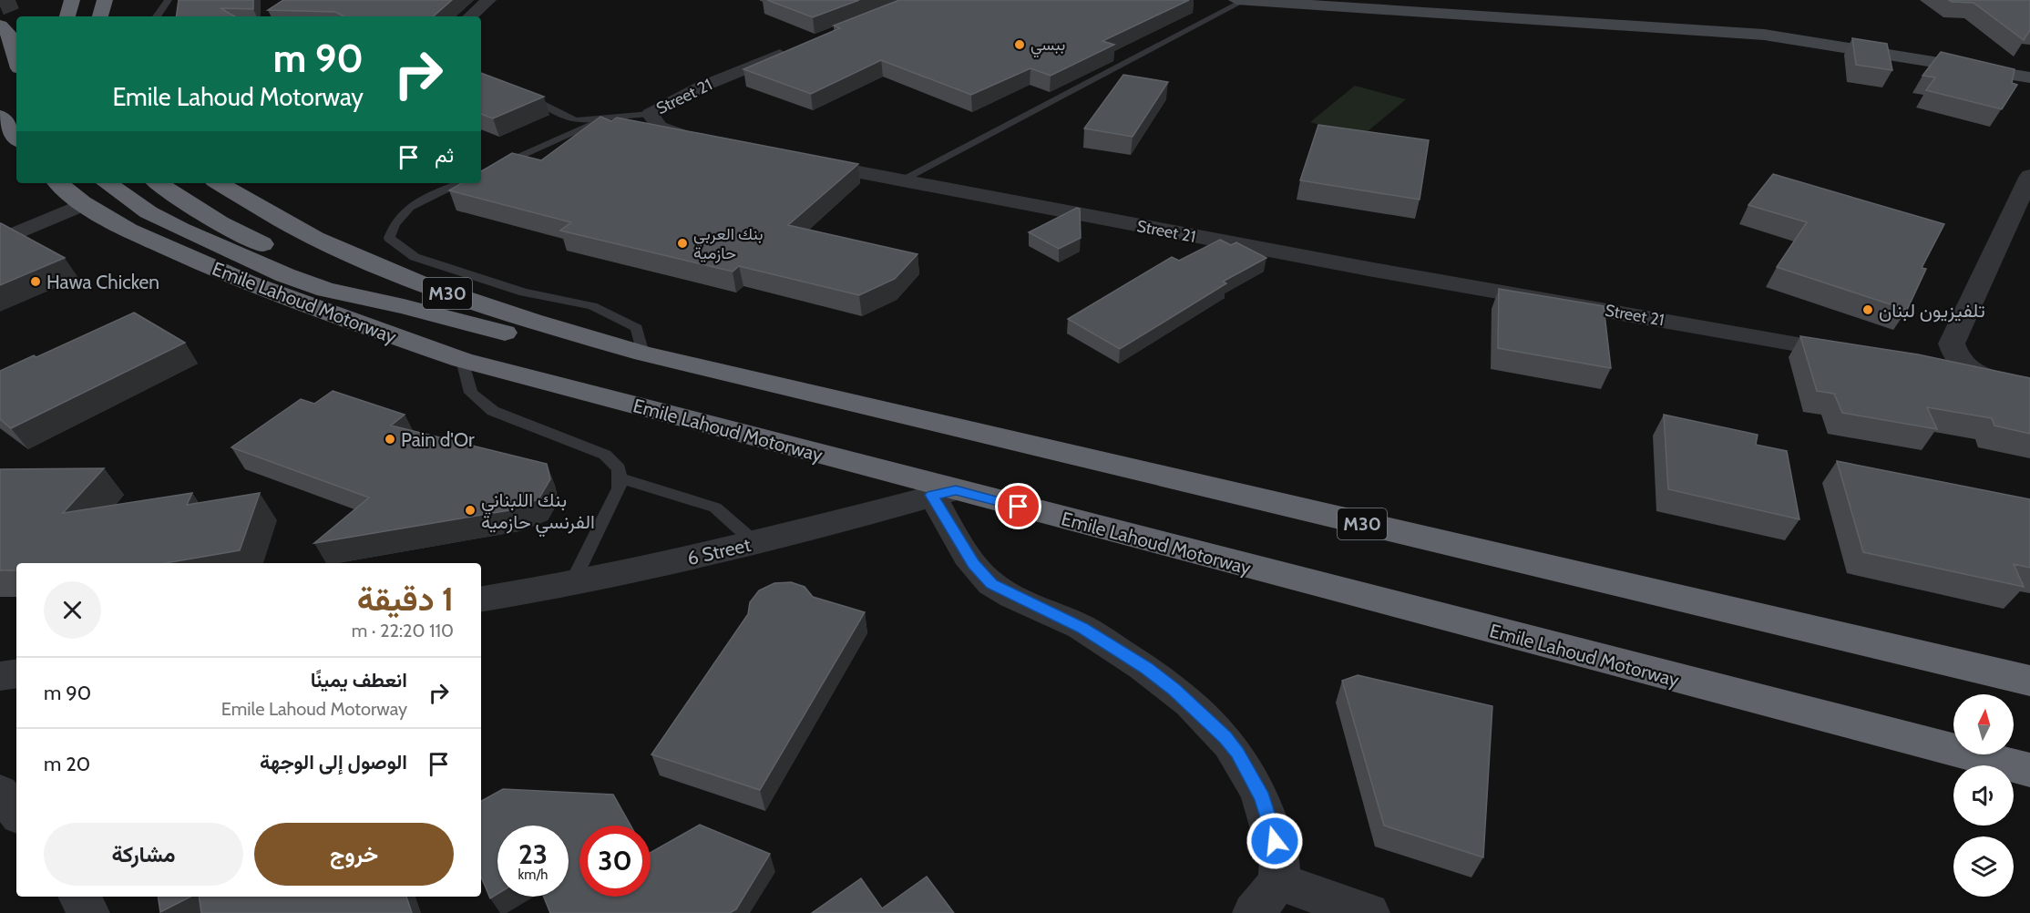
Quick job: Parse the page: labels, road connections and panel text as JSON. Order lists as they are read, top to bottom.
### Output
{
  "streets": {
    "highway": ["M30", "Emile Lahoud Motorway"],
    "street": ["Street 21", "6 Street"]
  },
  "crossings": [
    ["Emile Lahoud Motorway", "6 Street"]
  ],
  "places": [
    "ببسي",
    "بنك العربي حازمية",
    "Hawa Chicken",
    "تلفيزيون لبنان",
    "Pain d'Or",
    "بنك اللبناني الفرنسي حازمية"
  ],
  "north": "top",
  "page": {
    "turn": ["90 m", "Emile Lahoud Motorway"],
    "then": "ثم",
    "heading": ["1 دقيقة", "110 m · 22:20"],
    "list": [
      {
        "name": "انعطف يمينًا",
        "note": "Emile Lahoud Motorway",
        "value": "90 m"
      },
      {
        "name": "الوصول إلى الوجهة",
        "value": "20 m"
      }
    ],
    "buttons": ["خروج", "مشاركة"],
    "speed": "23 km/h",
    "limit": "30"
  }
}
